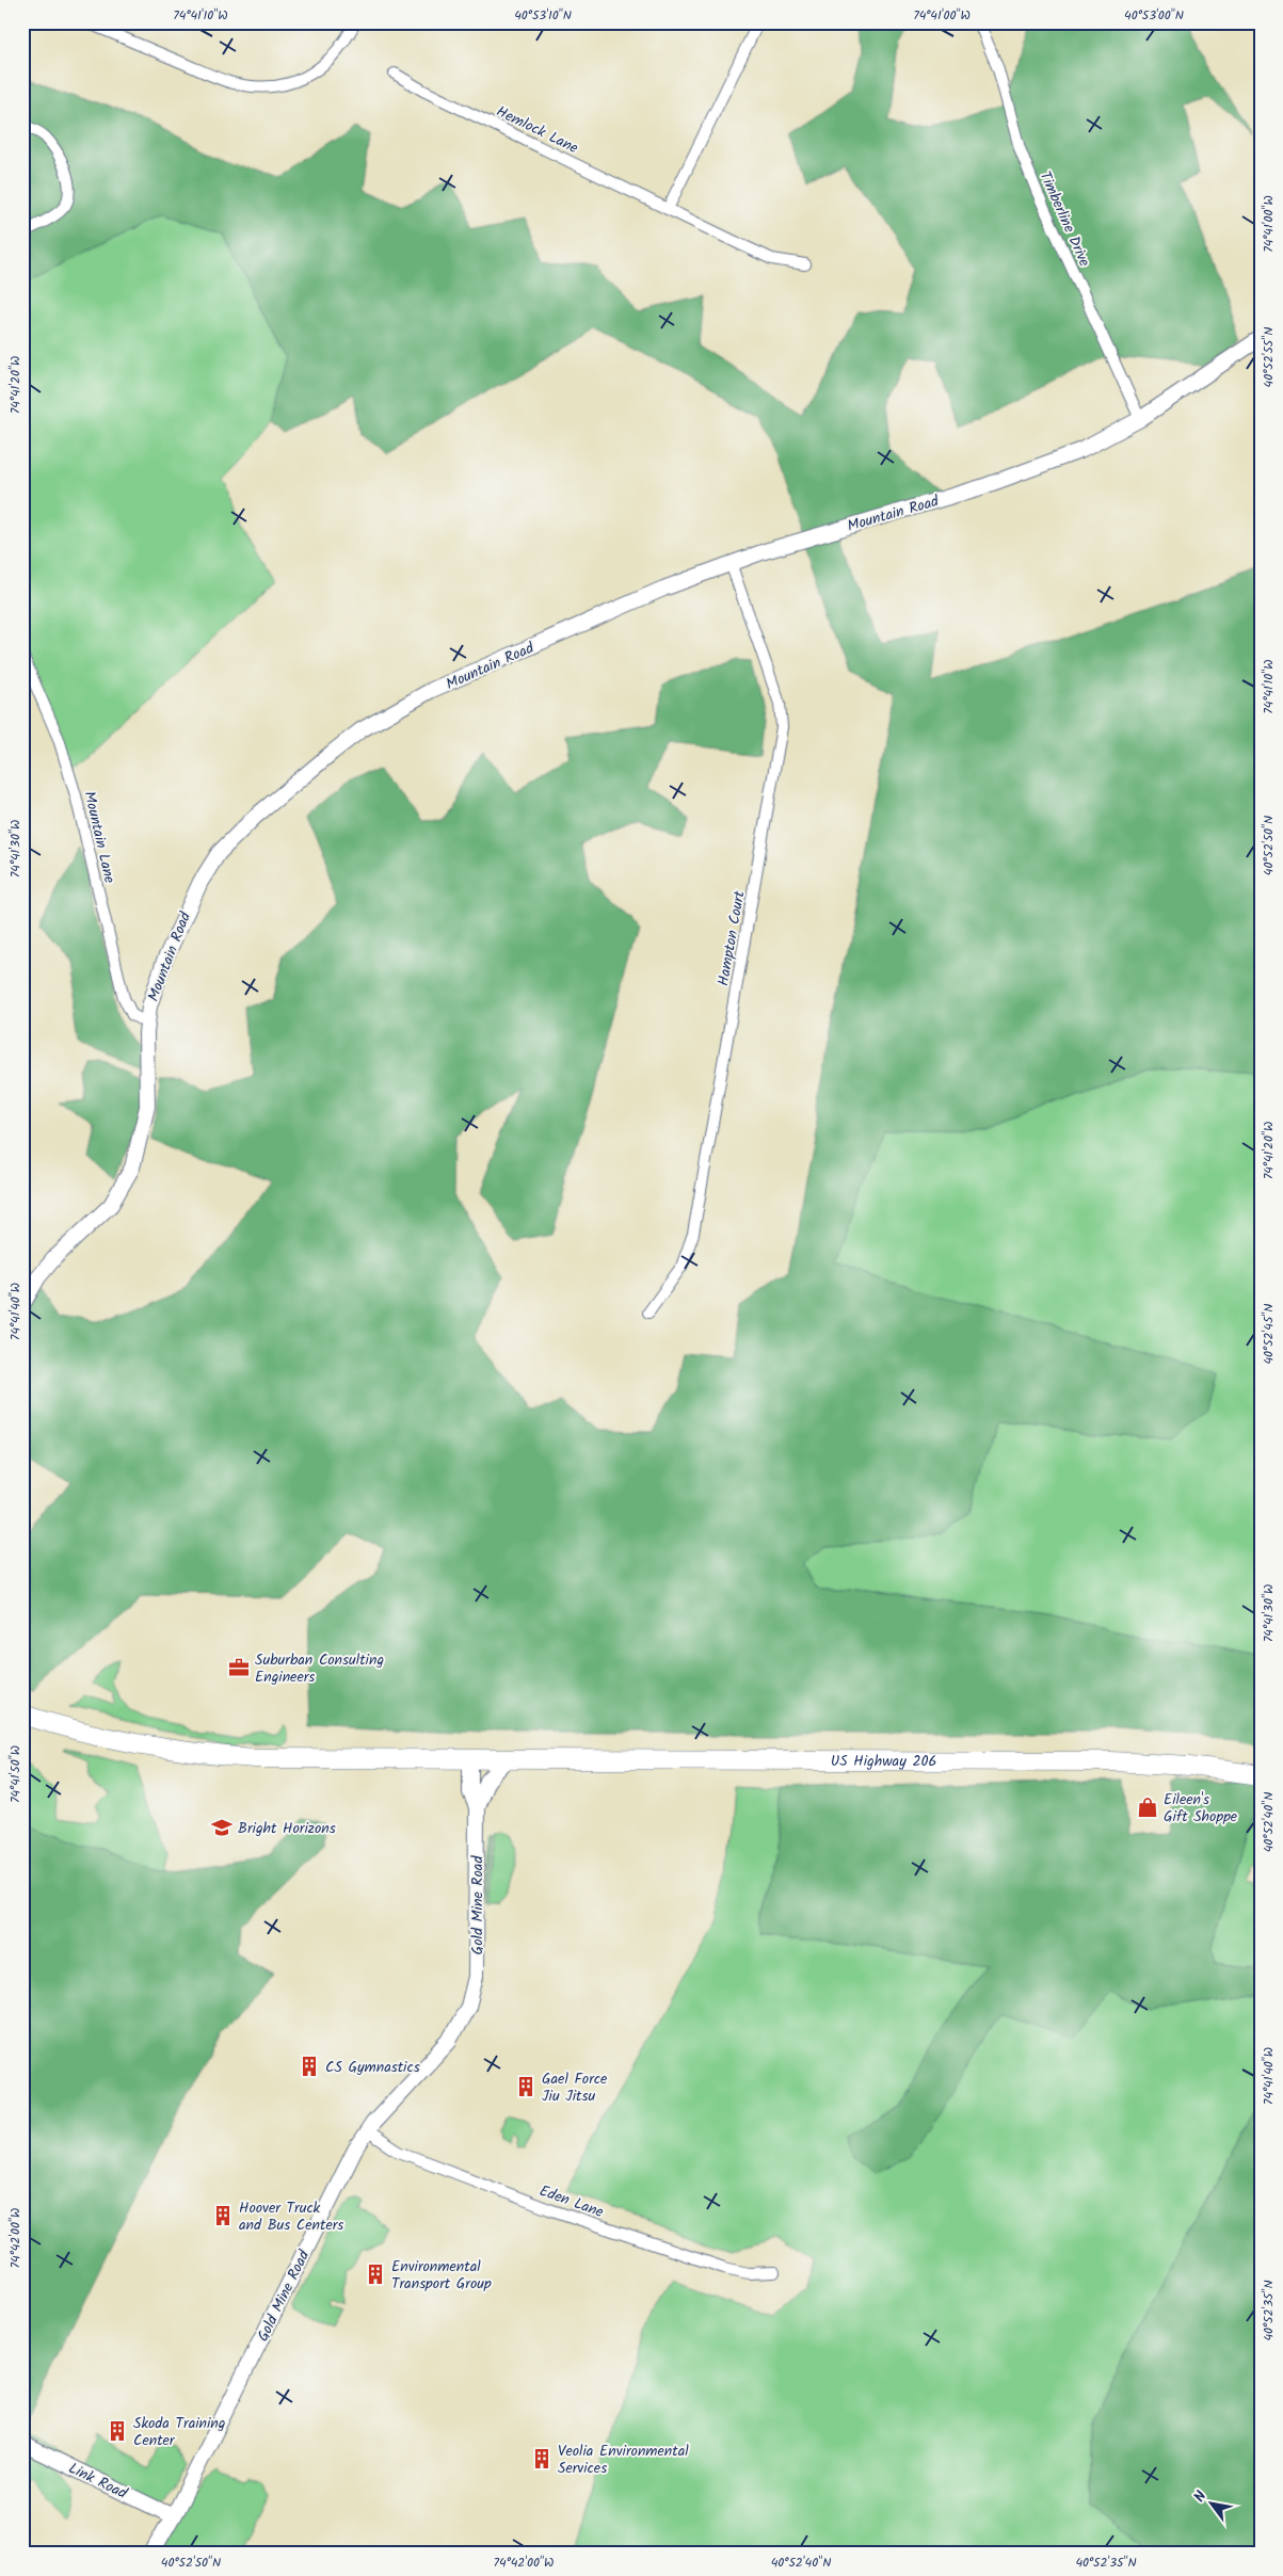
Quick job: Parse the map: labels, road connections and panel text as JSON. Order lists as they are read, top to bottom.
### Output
{
  "streets": {
    "highway": ["US Highway 206"],
    "street": [
      "Hemlock Lane",
      "Timberline Drive",
      "Mountain Road",
      "Mountain Lane",
      "Hampton Court",
      "Gold Mine Road",
      "Eden Lane",
      "Link Road"
    ]
  },
  "crossings": [
    ["Timberline Drive", "Mountain Road"],
    ["Mountain Road", "Mountain Lane"],
    ["Mountain Road", "Hampton Court"],
    ["US Highway 206", "Gold Mine Road"],
    ["Gold Mine Road", "Eden Lane"],
    ["Gold Mine Road", "Link Road"]
  ],
  "places": {
    "office": ["Suburban Consulting Engineers"],
    "shop": ["Eileen's Gift Shoppe"],
    "school or university": ["Bright Horizons"],
    "building": [
      "CS Gymnastics",
      "Gael Force Jiu Jitsu",
      "Hoover Truck and Bus Centers",
      "Environmental Transport Group",
      "Skoda Training Center",
      "Veolia Environmental Services"
    ]
  },
  "north": "top left",
  "coordinates": [
    "74°41'10\"W",
    "40°53'10\"N",
    "74°41'00\"W",
    "40°53'00\"N",
    "40°52'55\"N",
    "74°41'20\"W",
    "40°52'50\"N",
    "74°41'30\"W",
    "74°41'40\"W",
    "40°52'45\"N",
    "74°41'50\"W",
    "40°52'40\"N",
    "74°42'00\"W",
    "40°52'35\"N"
  ]
}
